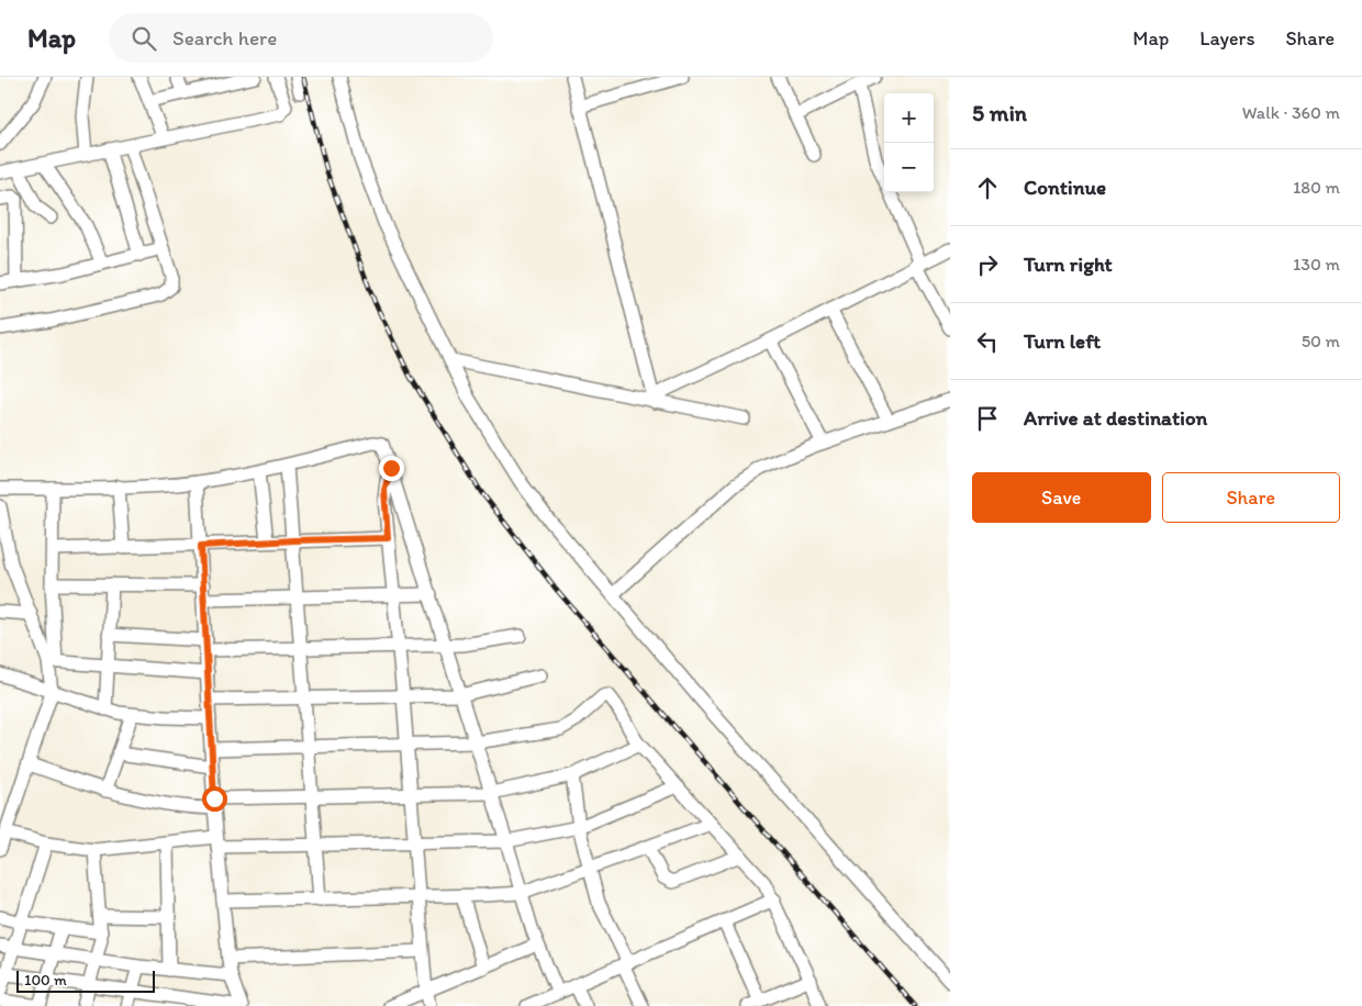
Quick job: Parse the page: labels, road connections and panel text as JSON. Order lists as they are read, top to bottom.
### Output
{
  "scale_bar": "100 m",
  "page": {
    "header": "Map",
    "search": "Search here",
    "nav": ["Map", "Layers", "Share"],
    "heading": ["5 min", "Walk · 360 m"],
    "map_buttons": ["+", "−"],
    "list": [
      ["Continue", "180 m"],
      ["Turn right", "130 m"],
      ["Turn left", "50 m"],
      "Arrive at destination"
    ],
    "buttons": ["Save", "Share"],
    "scale": "100 m"
  }
}
